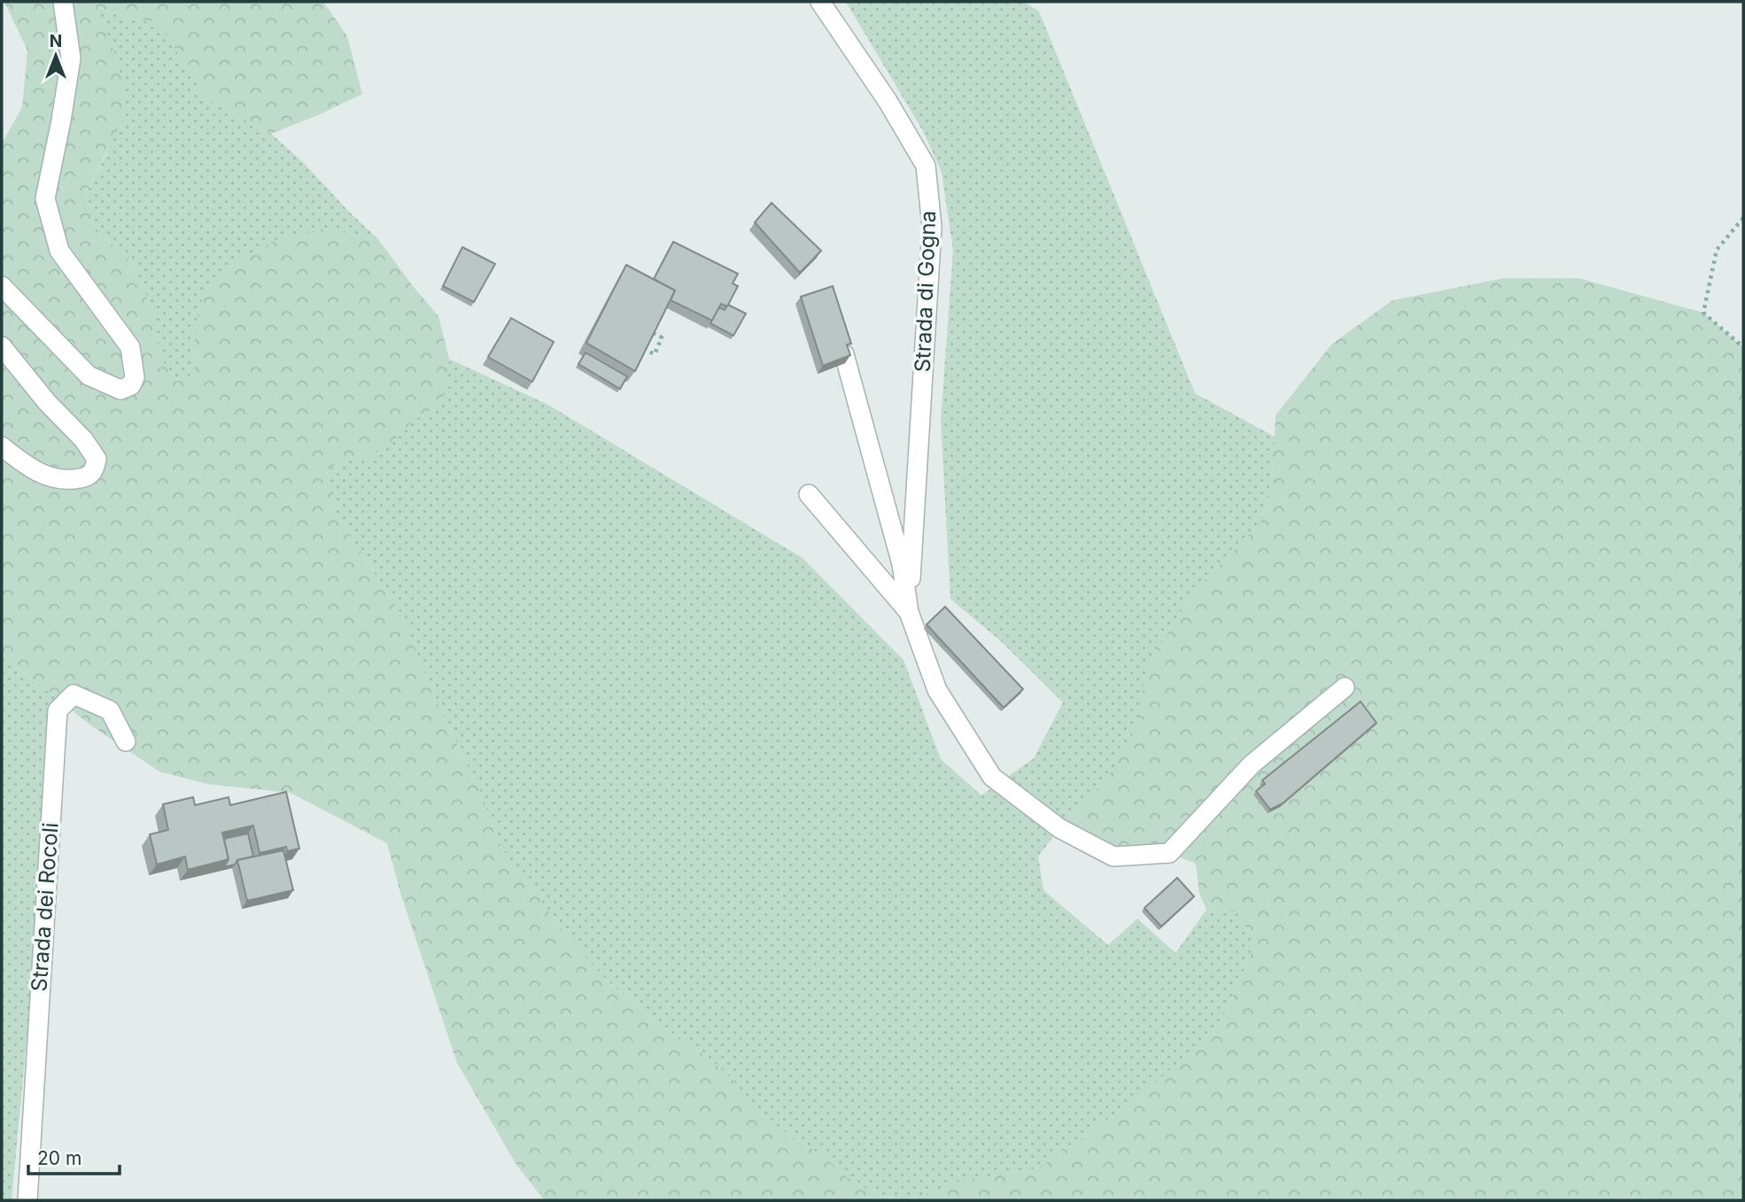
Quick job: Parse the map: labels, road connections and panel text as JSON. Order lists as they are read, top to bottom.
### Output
{
  "streets": {
    "street": ["Strada di Gogna", "Strada dei Rocoli"]
  },
  "scale_bar": "20 m",
  "north": "top"
}
